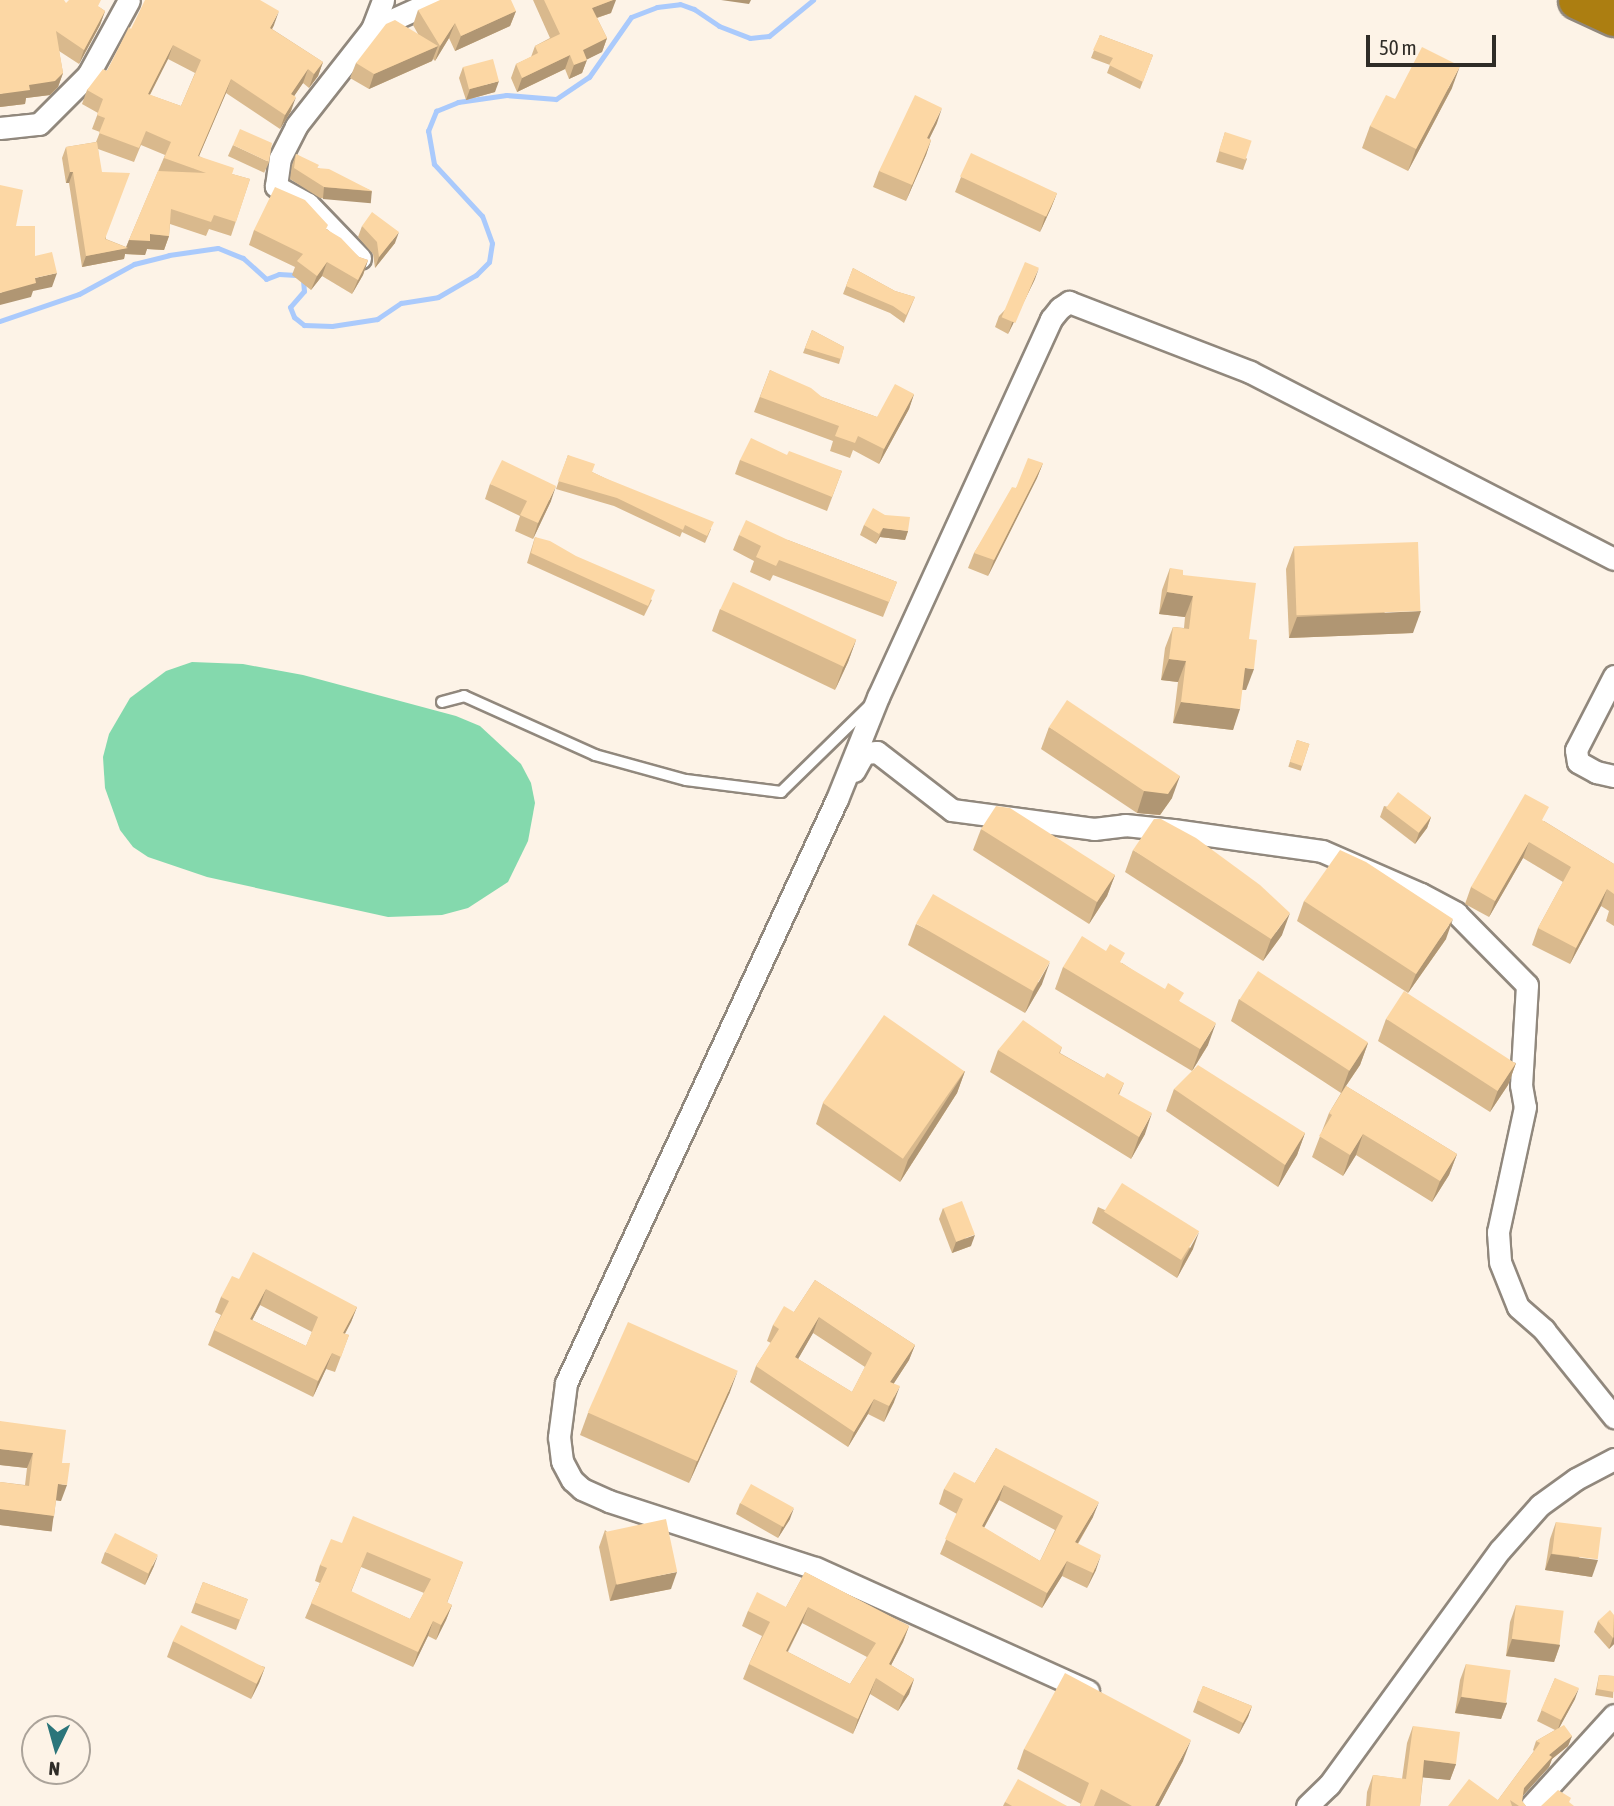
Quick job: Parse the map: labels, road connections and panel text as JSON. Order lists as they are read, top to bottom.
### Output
{
  "scale_bar": "50 m",
  "north": "bottom"
}
